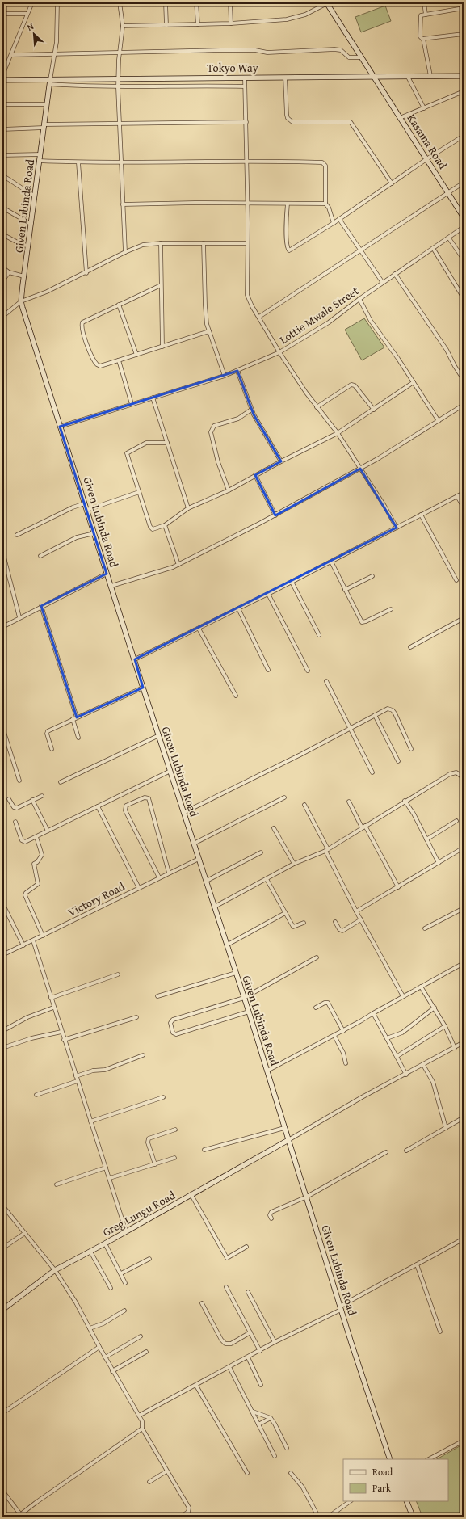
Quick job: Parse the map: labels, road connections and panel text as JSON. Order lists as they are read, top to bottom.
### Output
{
  "streets": {
    "street": [
      "Tokyo Way",
      "Kasama Road",
      "Given Lubinda Road",
      "Lottie Mwale Street",
      "Victory Road",
      "Greg Lungu Road"
    ]
  },
  "crossings": [
    ["Tokyo Way", "Kasama Road"],
    ["Tokyo Way", "Given Lubinda Road"],
    ["Given Lubinda Road", "Lottie Mwale Street"],
    ["Given Lubinda Road", "Victory Road"],
    ["Given Lubinda Road", "Greg Lungu Road"]
  ],
  "legend": ["Road", "Park"],
  "north": "top left"
}
